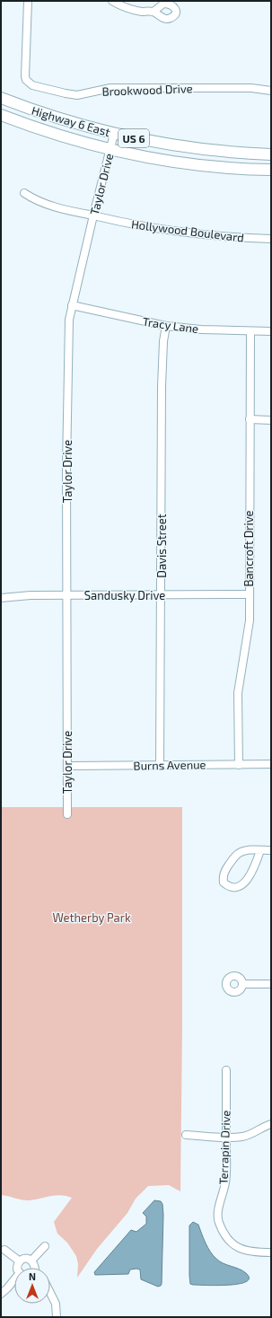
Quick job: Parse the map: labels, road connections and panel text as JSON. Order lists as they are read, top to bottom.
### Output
{
  "streets": {
    "main road": ["Highway 6 East", "US 6"],
    "street": [
      "Brookwood Drive",
      "Taylor Drive",
      "Hollywood Boulevard",
      "Tracy Lane",
      "Davis Street",
      "Bancroft Drive",
      "Sandusky Drive",
      "Burns Avenue",
      "Terrapin Drive"
    ]
  },
  "crossings": [
    ["Highway 6 East", "Taylor Drive"],
    ["Taylor Drive", "Hollywood Boulevard"],
    ["Taylor Drive", "Tracy Lane"],
    ["Taylor Drive", "Sandusky Drive"],
    ["Taylor Drive", "Burns Avenue"],
    ["Tracy Lane", "Davis Street"],
    ["Tracy Lane", "Bancroft Drive"],
    ["Davis Street", "Sandusky Drive"],
    ["Davis Street", "Burns Avenue"],
    ["Bancroft Drive", "Sandusky Drive"],
    ["Bancroft Drive", "Burns Avenue"]
  ],
  "parks": ["Wetherby Park"],
  "north": "top"
}
